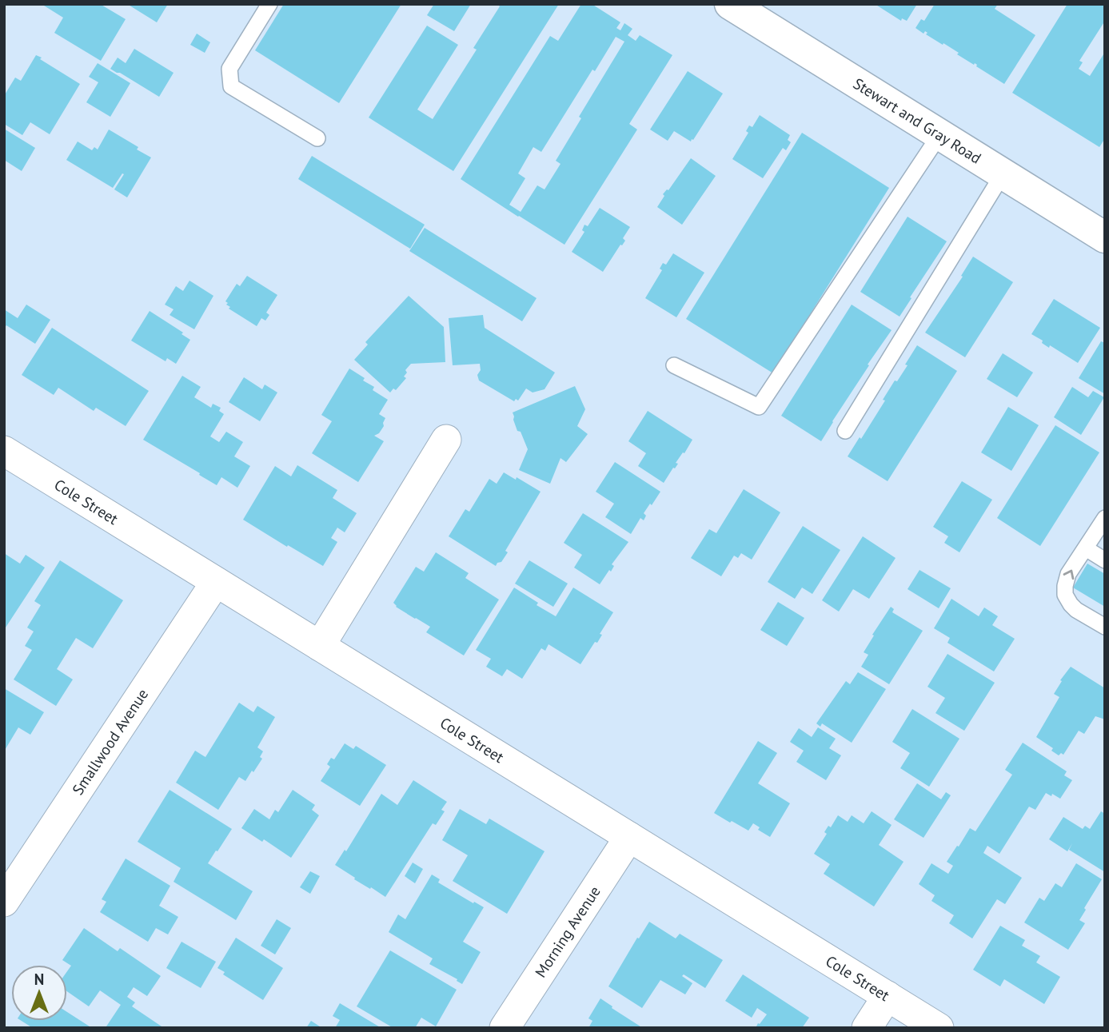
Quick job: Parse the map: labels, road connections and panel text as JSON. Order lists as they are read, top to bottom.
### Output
{
  "streets": {
    "main road": ["Stewart and Gray Road"],
    "street": ["Cole Street", "Smallwood Avenue", "Morning Avenue"]
  },
  "crossings": [
    ["Cole Street", "Smallwood Avenue"],
    ["Cole Street", "Morning Avenue"]
  ],
  "north": "top"
}
